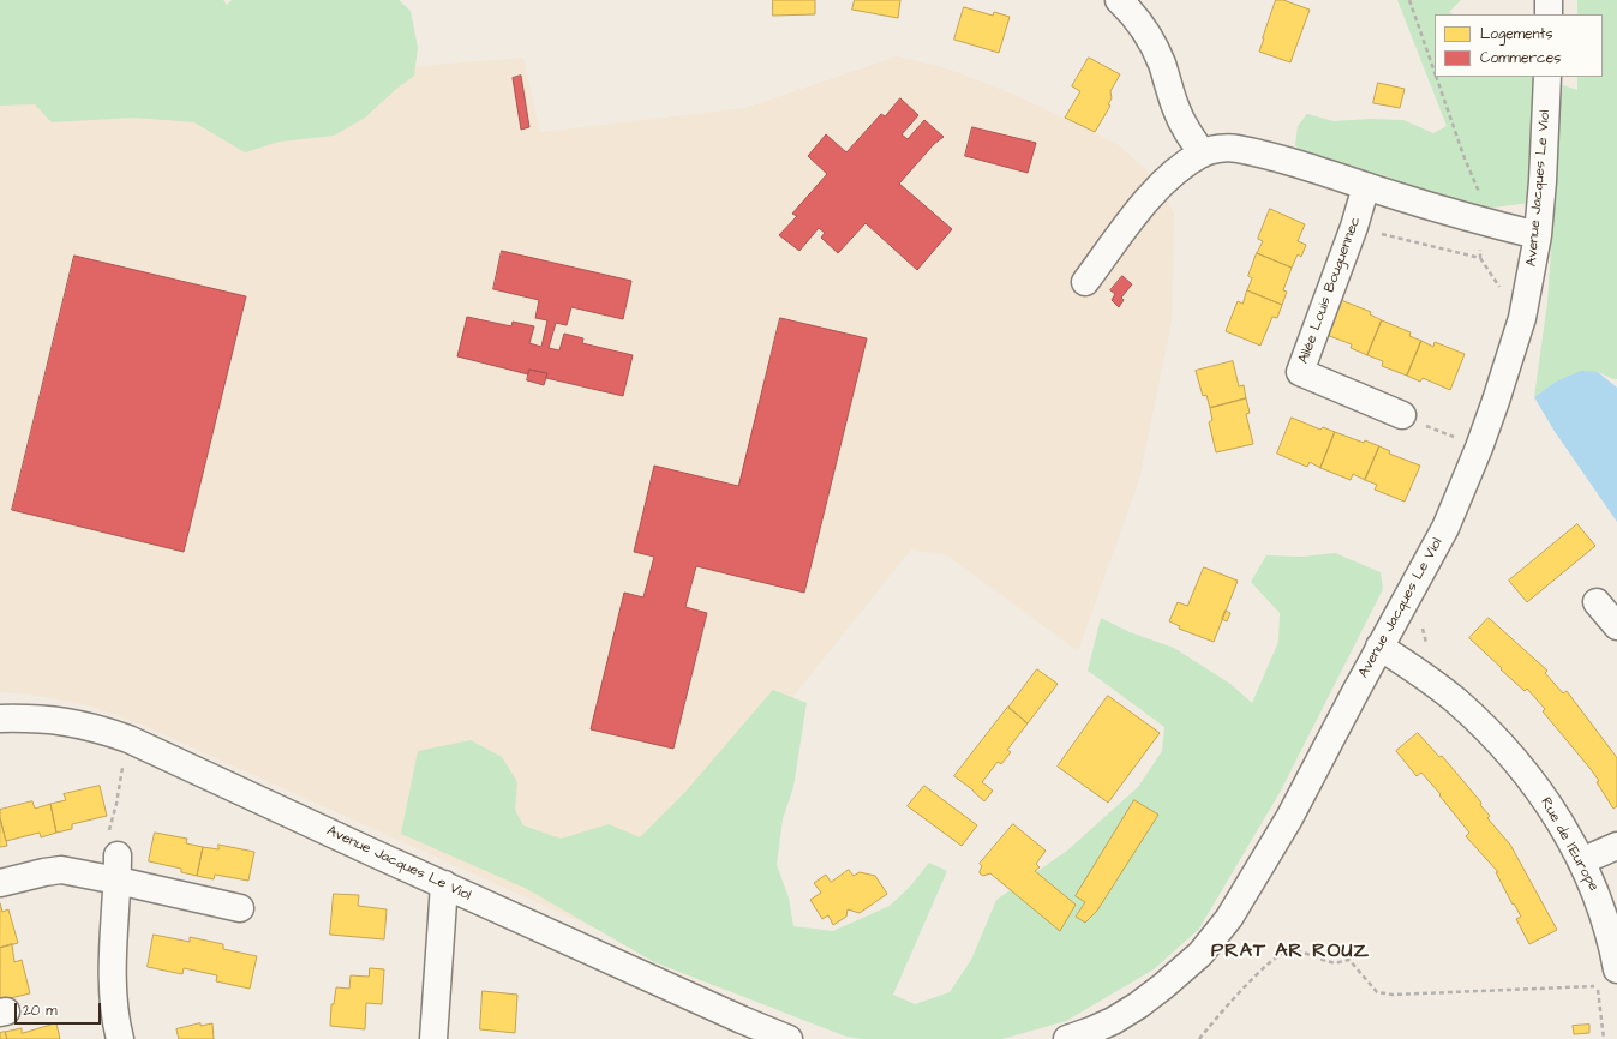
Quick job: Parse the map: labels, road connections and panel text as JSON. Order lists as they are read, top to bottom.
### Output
{
  "streets": {
    "street": ["Avenue Jacques Le Viol", "Allée Louis Bouguennec", "Rue de l'Europe"]
  },
  "crossings": [
    ["Avenue Jacques Le Viol", "Rue de l'Europe"]
  ],
  "districts": ["PRAT AR ROUZ"],
  "legend": ["Logements", "Commerces"],
  "scale_bar": "20 m"
}
